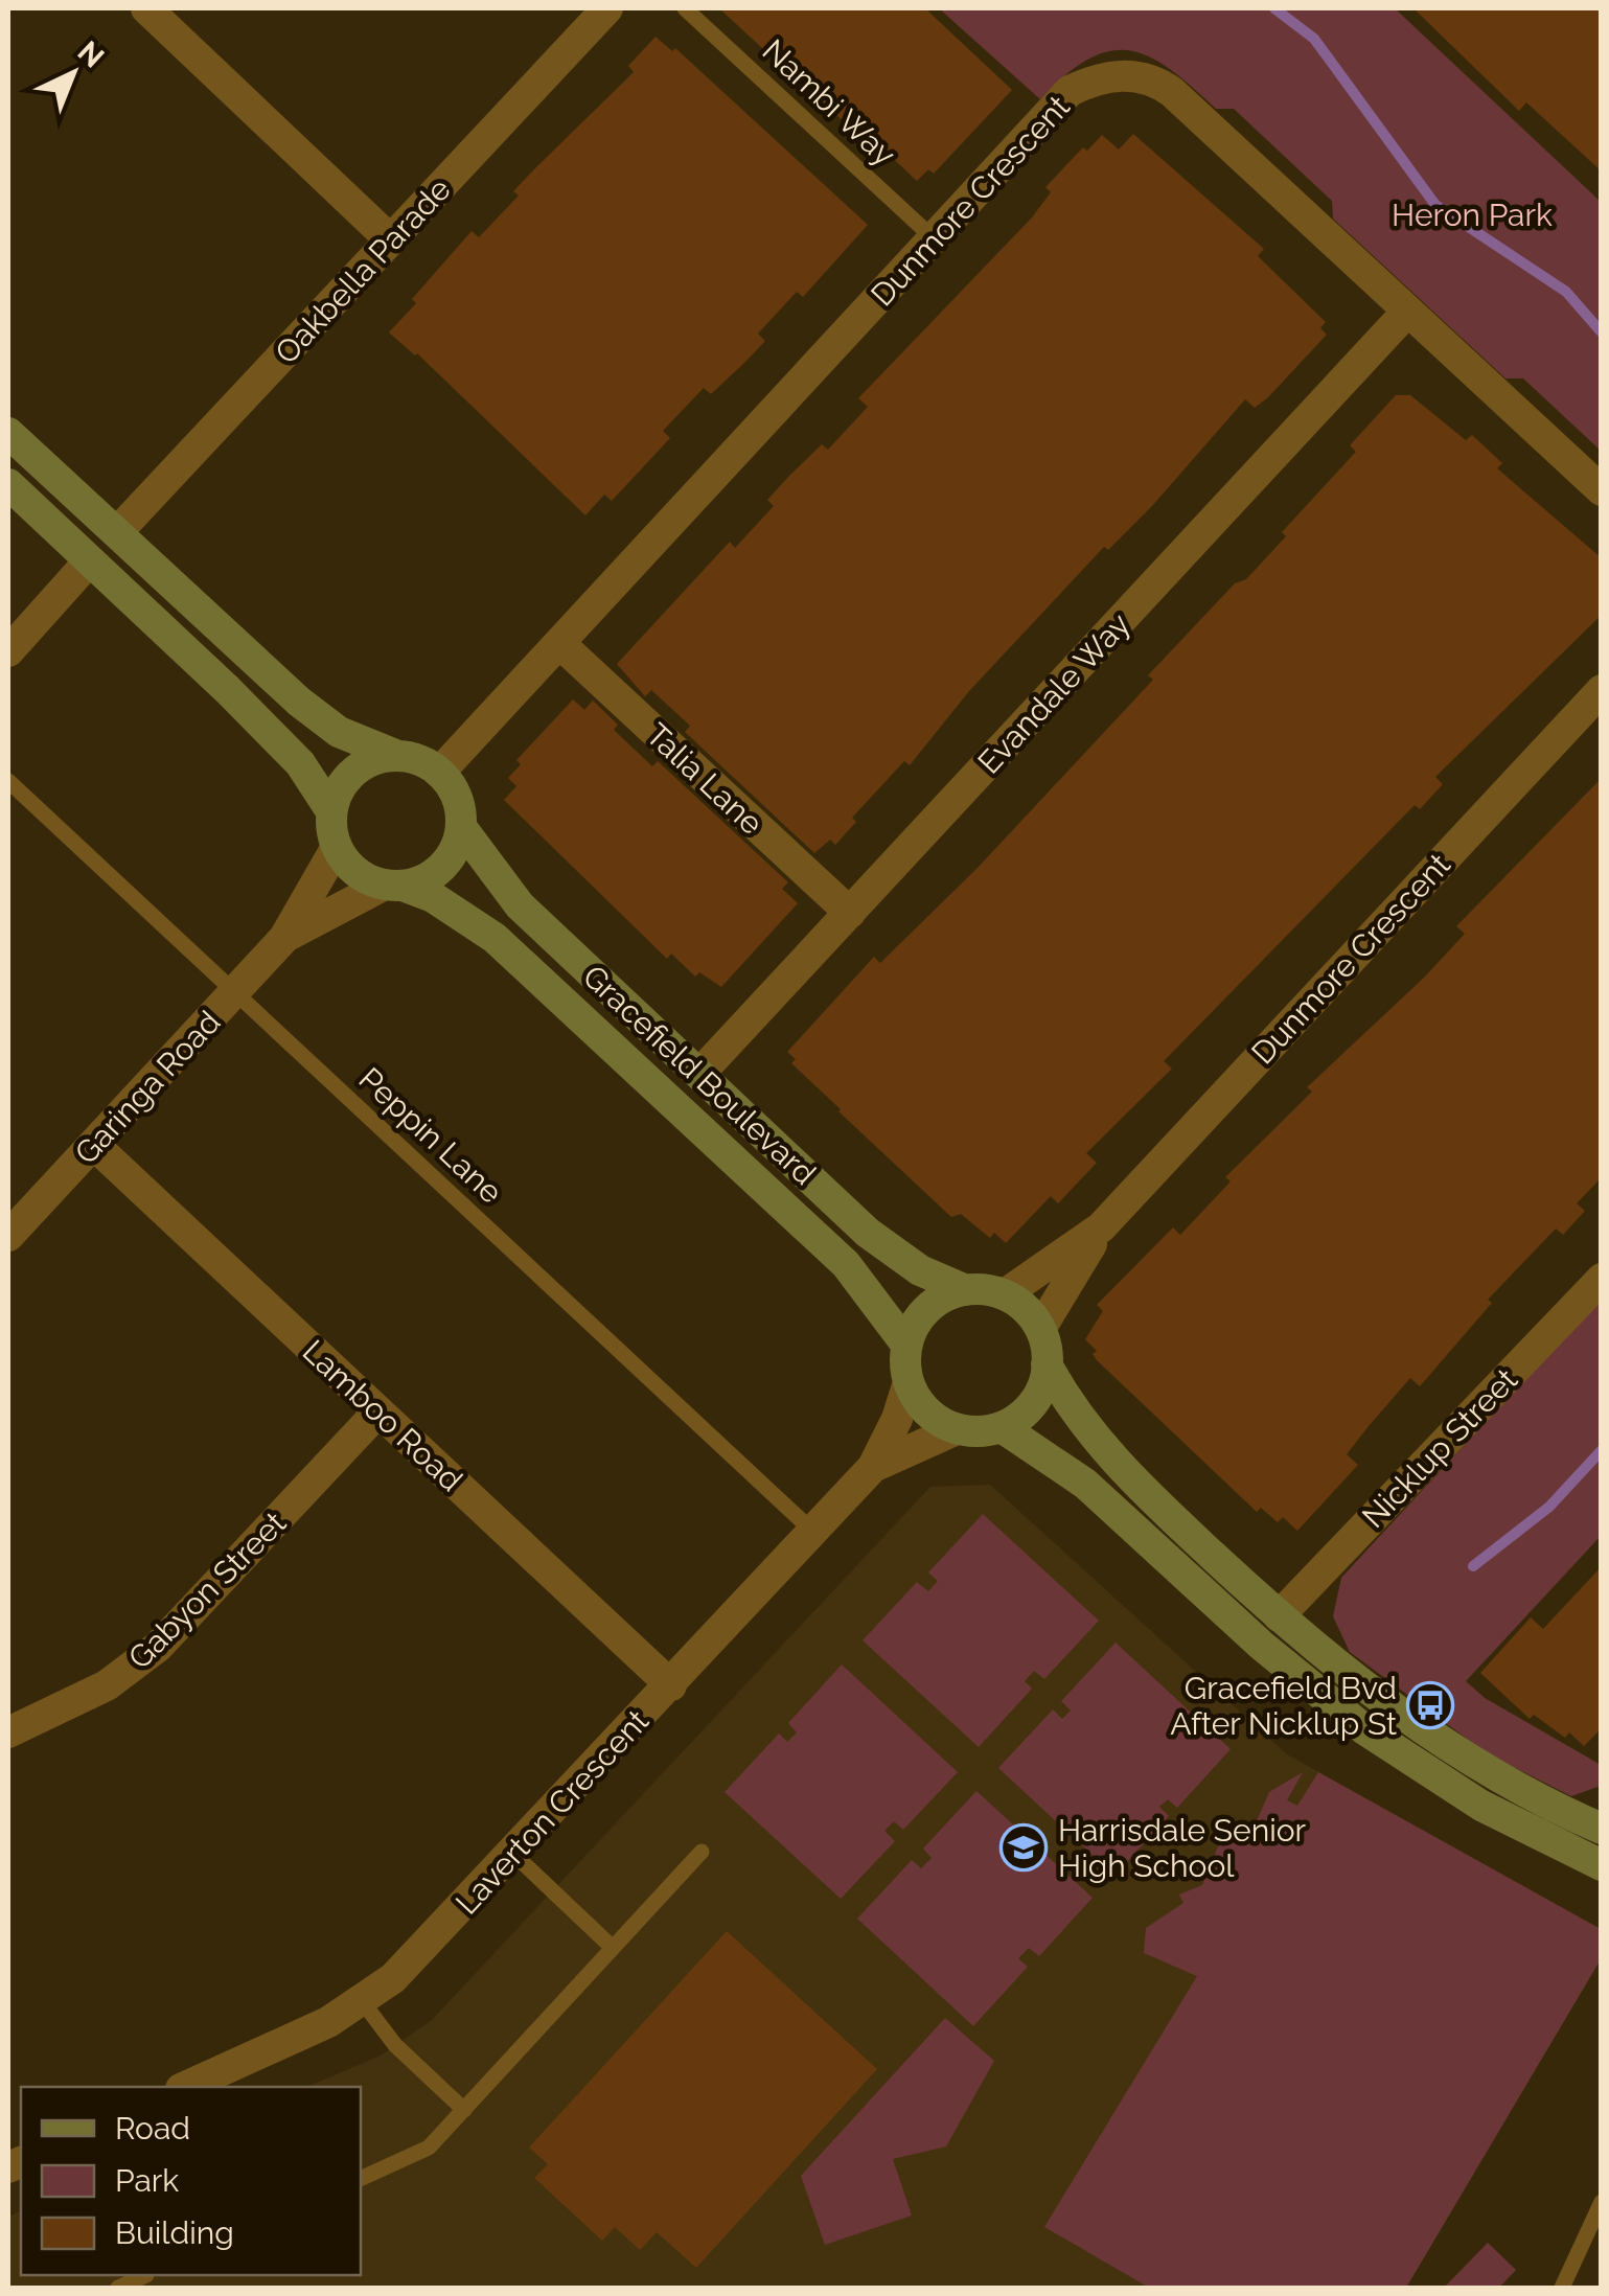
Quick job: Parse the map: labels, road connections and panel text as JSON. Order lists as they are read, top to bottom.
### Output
{
  "streets": {
    "street": [
      "Dunmore Crescent",
      "Oakbella Parade",
      "Evandale Way",
      "Talia Lane",
      "Gracefield Boulevard",
      "Garinga Road",
      "Lamboo Road",
      "Nicklup Street",
      "Gabyon Street",
      "Laverton Crescent"
    ],
    "lane": ["Nambi Way", "Peppin Lane"]
  },
  "crossings": [
    ["Nambi Way", "Dunmore Crescent"],
    ["Dunmore Crescent", "Evandale Way"],
    ["Dunmore Crescent", "Talia Lane"],
    ["Dunmore Crescent", "Gracefield Boulevard"],
    ["Dunmore Crescent", "Garinga Road"],
    ["Dunmore Crescent", "Laverton Crescent"],
    ["Evandale Way", "Talia Lane"],
    ["Evandale Way", "Gracefield Boulevard"],
    ["Gracefield Boulevard", "Garinga Road"],
    ["Gracefield Boulevard", "Laverton Crescent"],
    ["Garinga Road", "Peppin Lane"],
    ["Garinga Road", "Lamboo Road"],
    ["Peppin Lane", "Laverton Crescent"],
    ["Lamboo Road", "Gabyon Street"],
    ["Lamboo Road", "Laverton Crescent"]
  ],
  "parks": ["Heron Park"],
  "places": {
    "bus stop": ["Gracefield Bvd After Nicklup St"],
    "school or university": ["Harrisdale Senior High School"]
  },
  "legend": ["Road", "Park", "Building"],
  "north": "top right"
}
